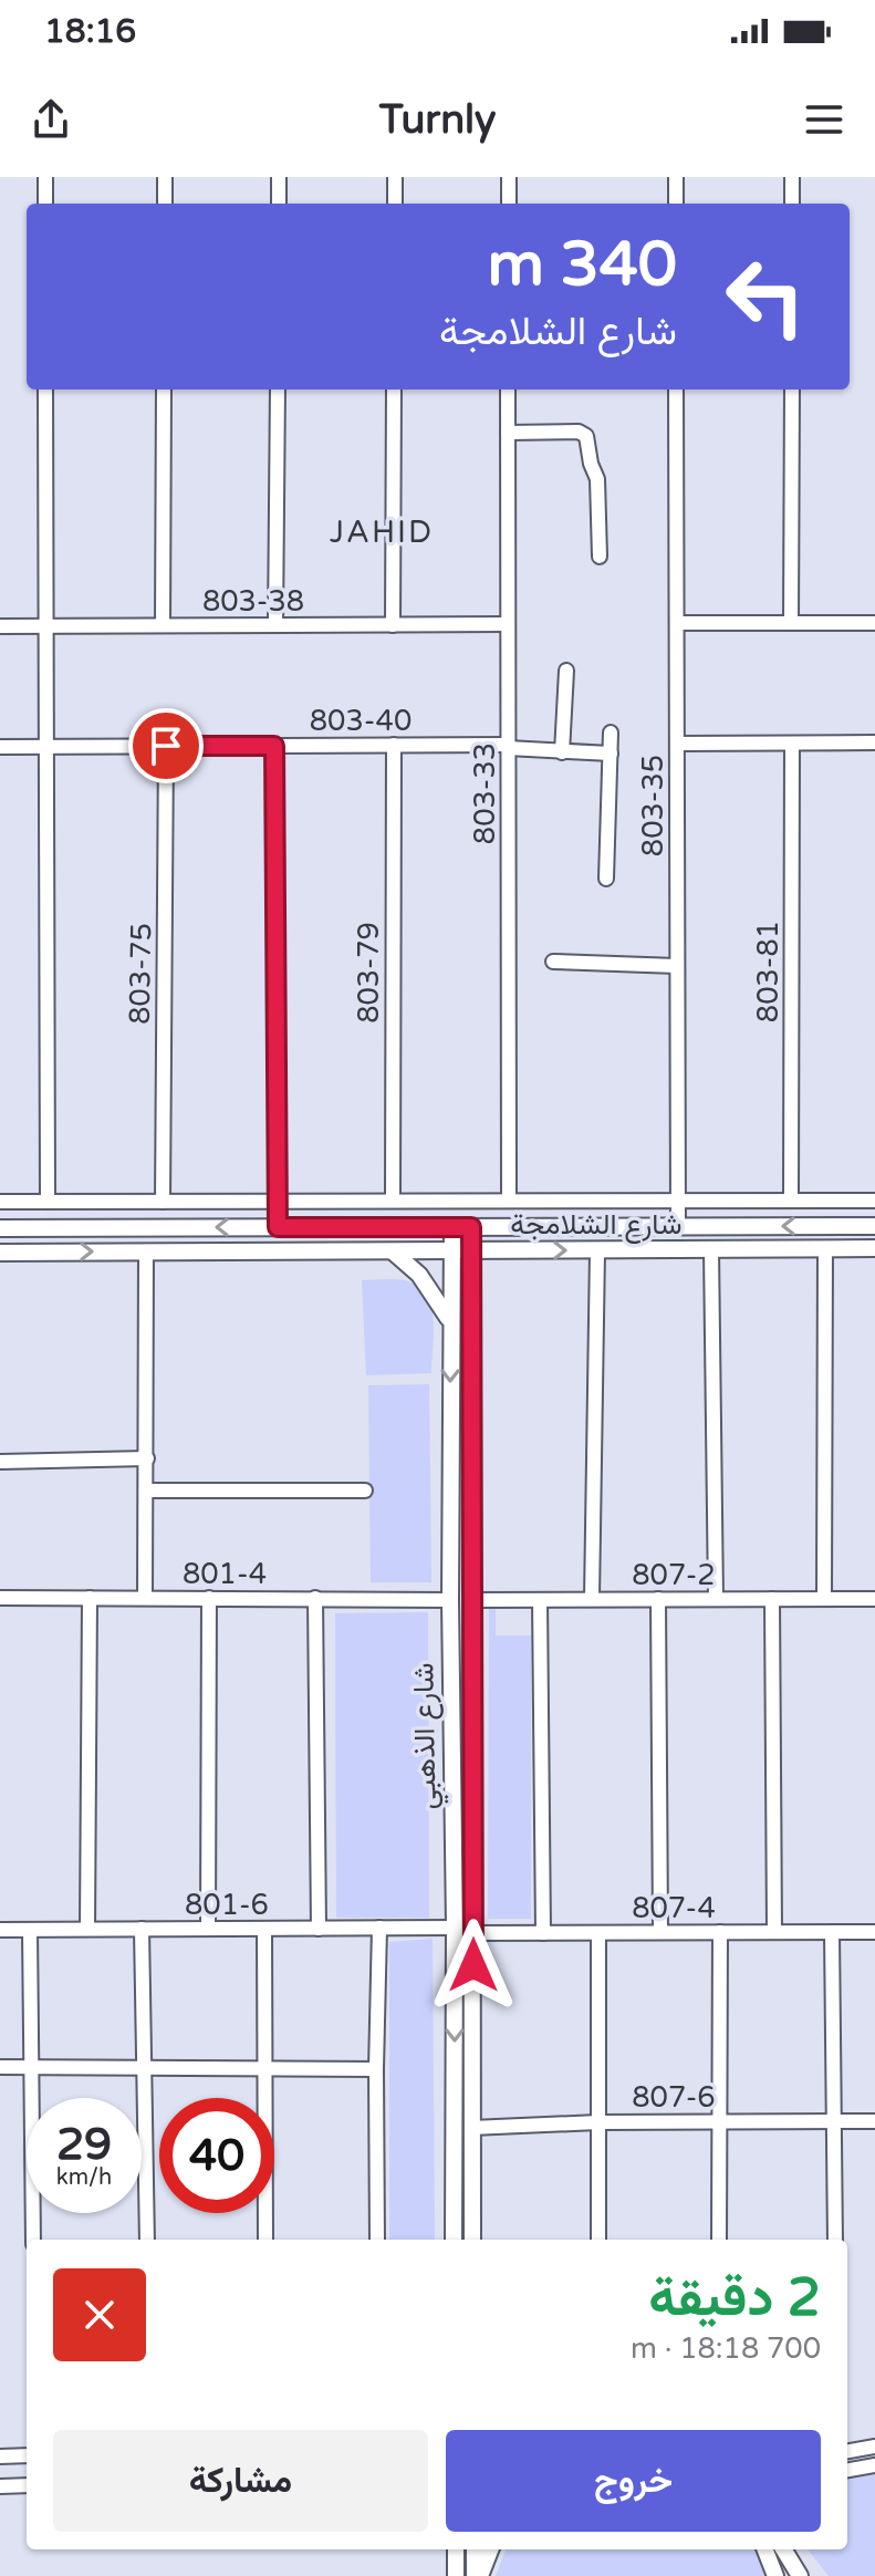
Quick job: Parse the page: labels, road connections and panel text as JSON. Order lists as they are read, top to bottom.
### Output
{
  "streets": {
    "street": [
      "803-38",
      "803-40",
      "803-33",
      "803-35",
      "803-81",
      "803-79",
      "803-75",
      "شارع الشلامجة",
      "801-4",
      "807-2",
      "شارع الذهبي",
      "801-6",
      "807-4",
      "807-6"
    ]
  },
  "crossings": [
    ["803-38", "803-33"],
    ["803-40", "803-33"],
    ["803-40", "803-79"],
    ["803-40", "803-75"],
    ["803-35", "شارع الشلامجة"],
    ["شارع الشلامجة", "شارع الذهبي"],
    ["801-4", "شارع الذهبي"],
    ["807-2", "شارع الذهبي"],
    ["شارع الذهبي", "801-6"],
    ["شارع الذهبي", "807-4"],
    ["شارع الذهبي", "807-6"]
  ],
  "districts": ["JAHID"],
  "page": {
    "status": "18:16",
    "header": "Turnly",
    "turn": ["340 m", "شارع الشلامجة"],
    "speed": "29 km/h",
    "limit": "40",
    "heading": ["2 دقيقة", "700 m · 18:18"],
    "buttons": ["خروج", "مشاركة"]
  }
}
